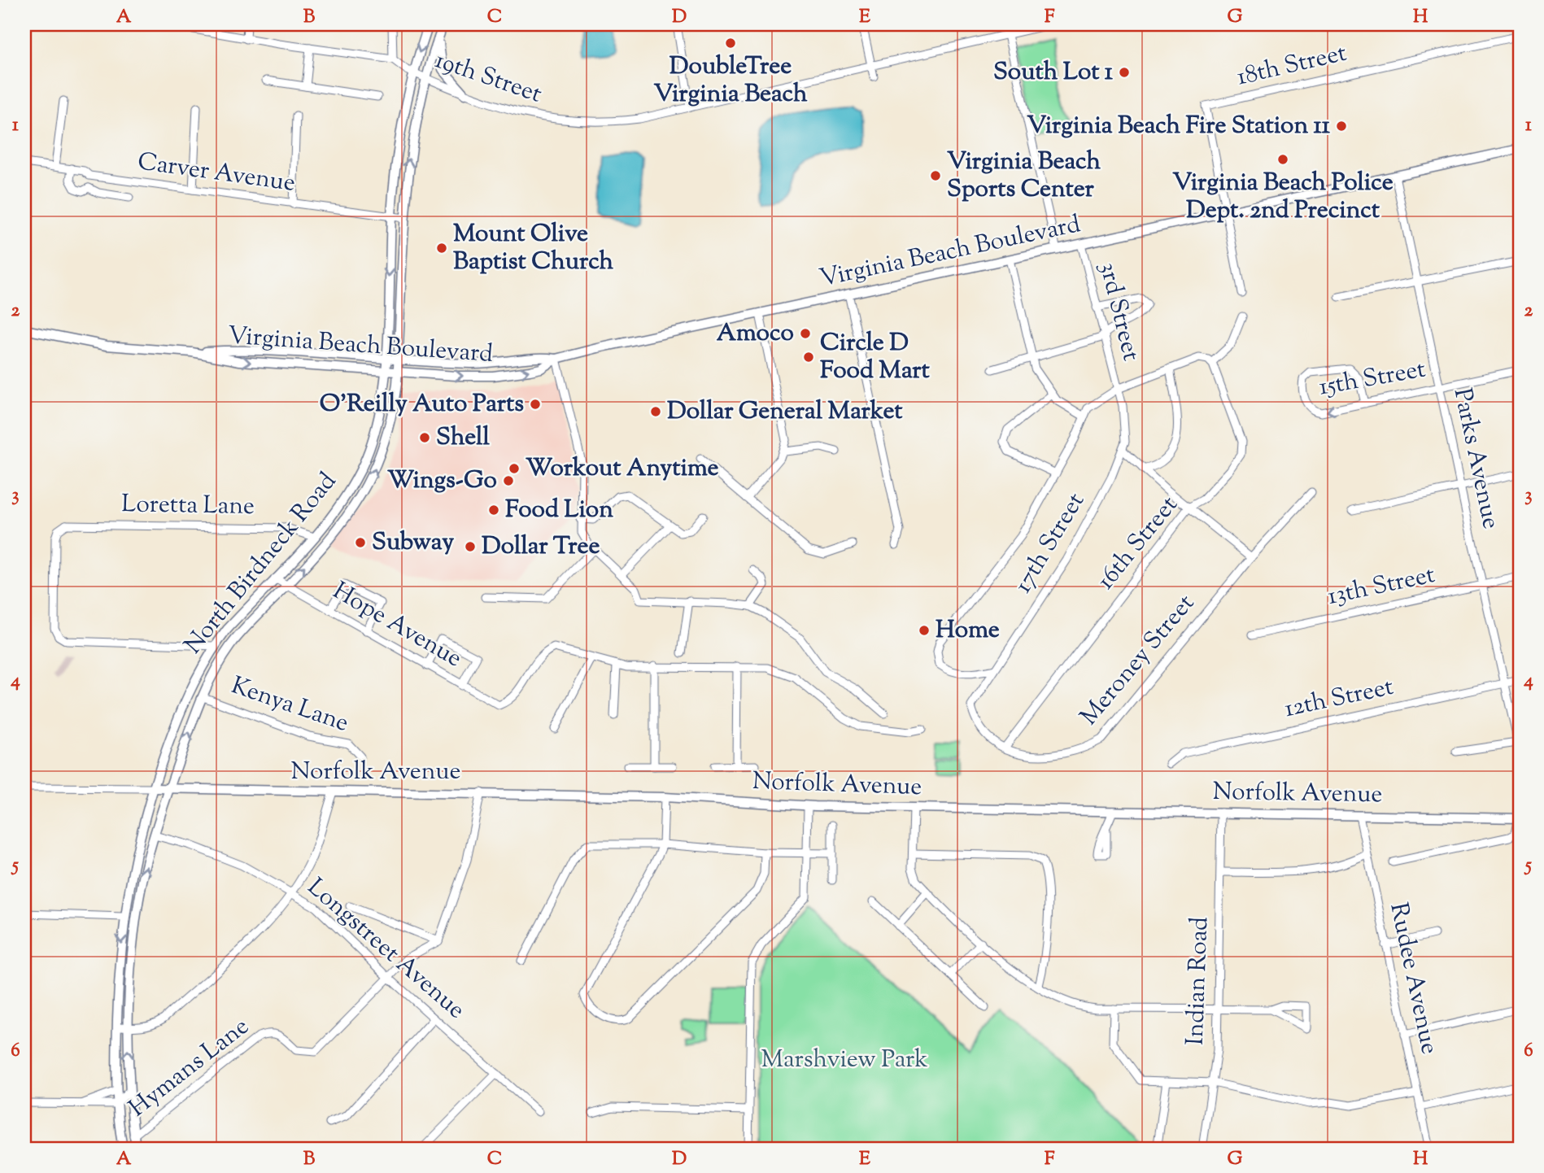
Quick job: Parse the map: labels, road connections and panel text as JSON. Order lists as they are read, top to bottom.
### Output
{
  "streets": {
    "main road": ["Virginia Beach Boulevard", "North Birdneck Road", "Norfolk Avenue"],
    "street": [
      "18th Street",
      "19th Street",
      "Carver Avenue",
      "3rd Street",
      "15th Street",
      "Parks Avenue",
      "Loretta Lane",
      "17th Street",
      "16th Street",
      "13th Street",
      "Hope Avenue",
      "Meroney Street",
      "12th Street",
      "Kenya Lane",
      "Longstreet Avenue",
      "Rudee Avenue",
      "Indian Road",
      "Hymans Lane"
    ]
  },
  "crossings": [
    ["18th Street", "Virginia Beach Boulevard"],
    ["19th Street", "North Birdneck Road"],
    ["Carver Avenue", "North Birdneck Road"],
    ["Virginia Beach Boulevard", "3rd Street"],
    ["Virginia Beach Boulevard", "Parks Avenue"],
    ["Virginia Beach Boulevard", "North Birdneck Road"],
    ["3rd Street", "17th Street"],
    ["15th Street", "Parks Avenue"],
    ["Parks Avenue", "13th Street"],
    ["Parks Avenue", "12th Street"],
    ["Loretta Lane", "North Birdneck Road"],
    ["17th Street", "Meroney Street"],
    ["16th Street", "Meroney Street"],
    ["North Birdneck Road", "Hope Avenue"],
    ["North Birdneck Road", "Kenya Lane"],
    ["North Birdneck Road", "Norfolk Avenue"],
    ["North Birdneck Road", "Longstreet Avenue"],
    ["North Birdneck Road", "Hymans Lane"],
    ["Norfolk Avenue", "Rudee Avenue"],
    ["Norfolk Avenue", "Indian Road"],
    ["Longstreet Avenue", "Hymans Lane"]
  ],
  "parks": ["Marshview Park"],
  "places": [
    "DoubleTree Virginia Beach",
    "South Lot 1",
    "Virginia Beach Fire Station 11",
    "Virginia Beach Police Dept. 2nd Precinct",
    "Virginia Beach Sports Center",
    "Mount Olive Baptist Church",
    "Amoco",
    "Circle D Food Mart",
    "O'Reilly Auto Parts",
    "Dollar General Market",
    "Shell",
    "Workout Anytime",
    "Wings-Go",
    "Food Lion",
    "Subway",
    "Dollar Tree",
    "Home"
  ],
  "grid": {
    "columns": [
      "A",
      "B",
      "C",
      "D",
      "E",
      "F",
      "G",
      "H"
    ],
    "rows": [
      "1",
      "2",
      "3",
      "4",
      "5",
      "6"
    ]
  }
}
